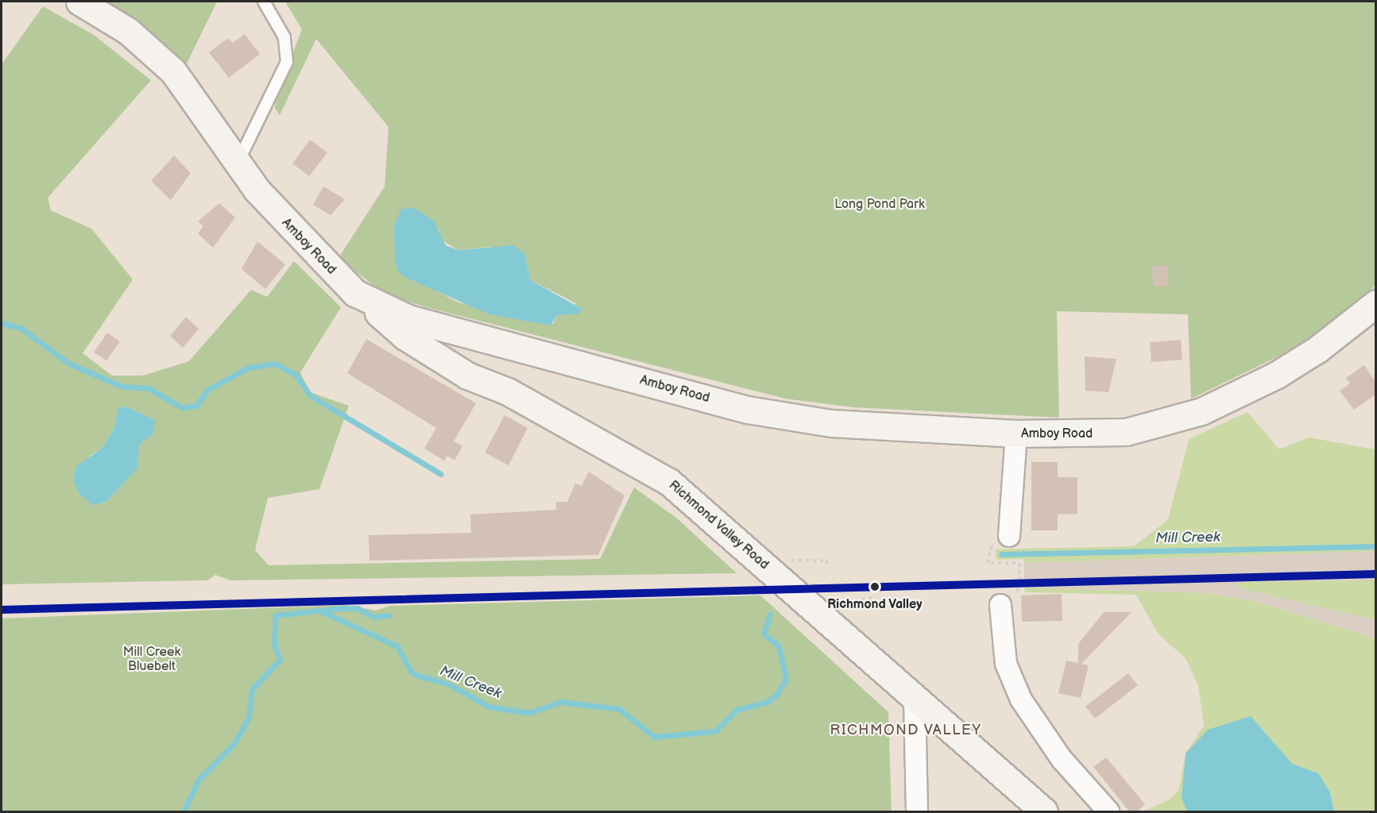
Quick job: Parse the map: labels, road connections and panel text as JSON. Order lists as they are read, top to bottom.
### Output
{
  "streets": {
    "main road": ["Amboy Road", "Richmond Valley Road"]
  },
  "crossings": [
    ["Amboy Road", "Richmond Valley Road"]
  ],
  "districts": ["RICHMOND VALLEY"],
  "water": ["Mill Creek"],
  "parks": ["Long Pond Park", "Mill Creek Bluebelt"],
  "places": ["Richmond Valley"]
}
